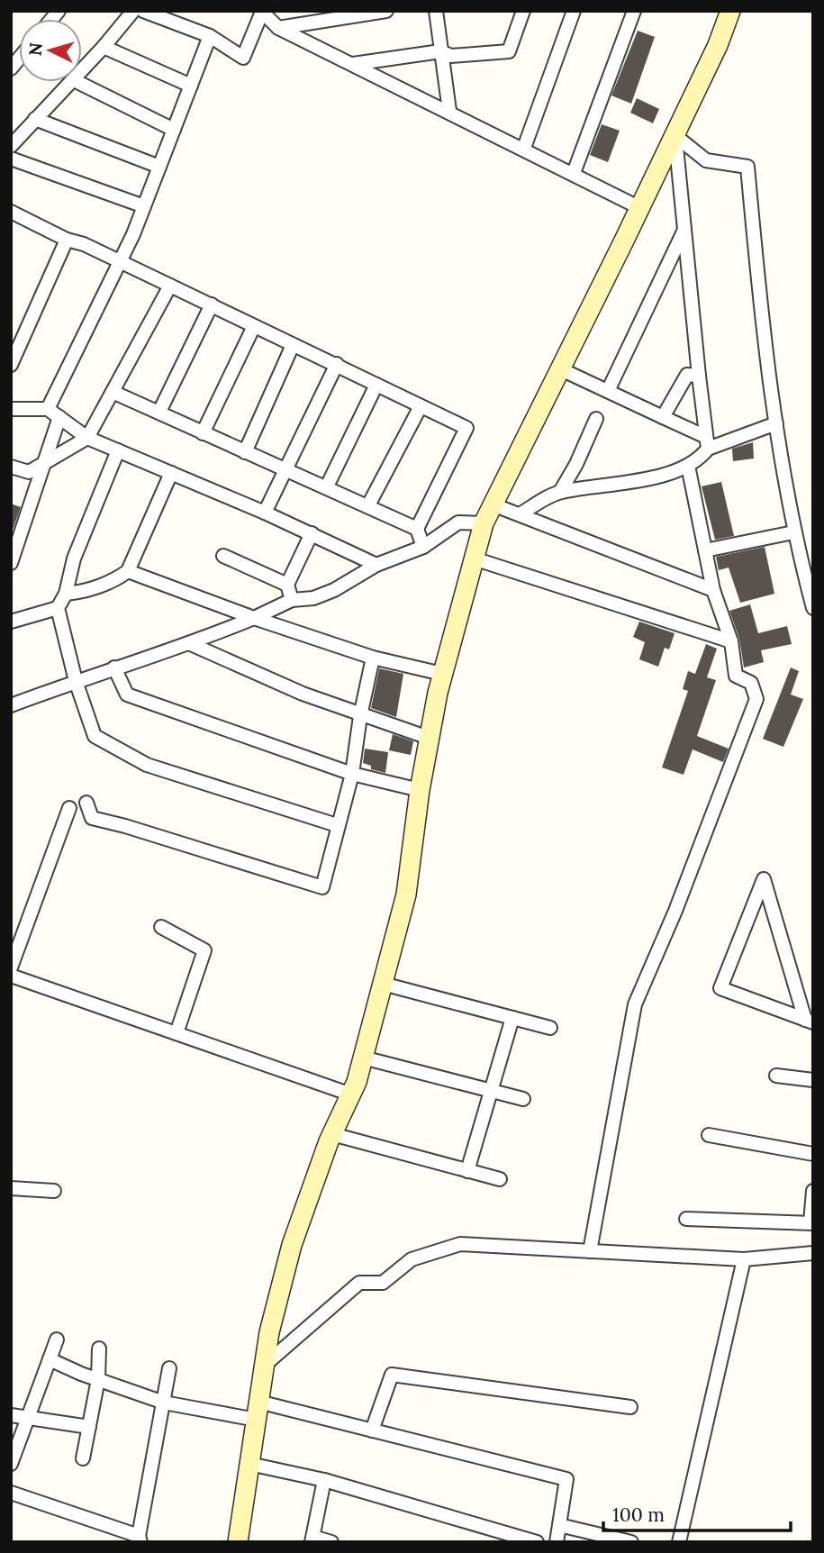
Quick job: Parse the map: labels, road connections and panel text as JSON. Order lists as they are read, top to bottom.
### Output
{
  "scale_bar": "100 m",
  "north": "left"
}
